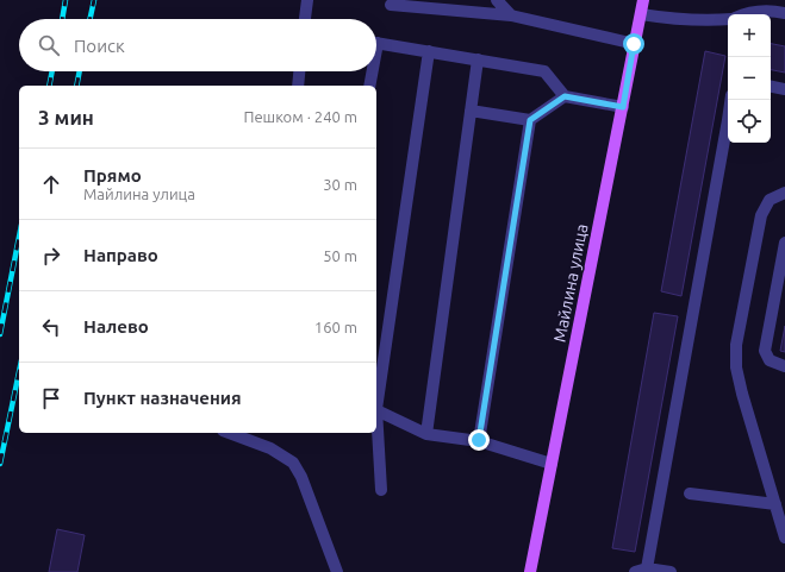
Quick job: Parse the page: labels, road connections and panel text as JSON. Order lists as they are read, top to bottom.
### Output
{
  "streets": {
    "main road": ["Майлина улица"]
  },
  "page": {
    "map_buttons": ["+", "−"],
    "search": "Поиск",
    "heading": ["3 мин", "Пешком · 240 m"],
    "list": [
      ["Прямо", "Майлина улица", "30 m"],
      ["Направо", "50 m"],
      ["Налево", "160 m"],
      "Пункт назначения"
    ]
  }
}
